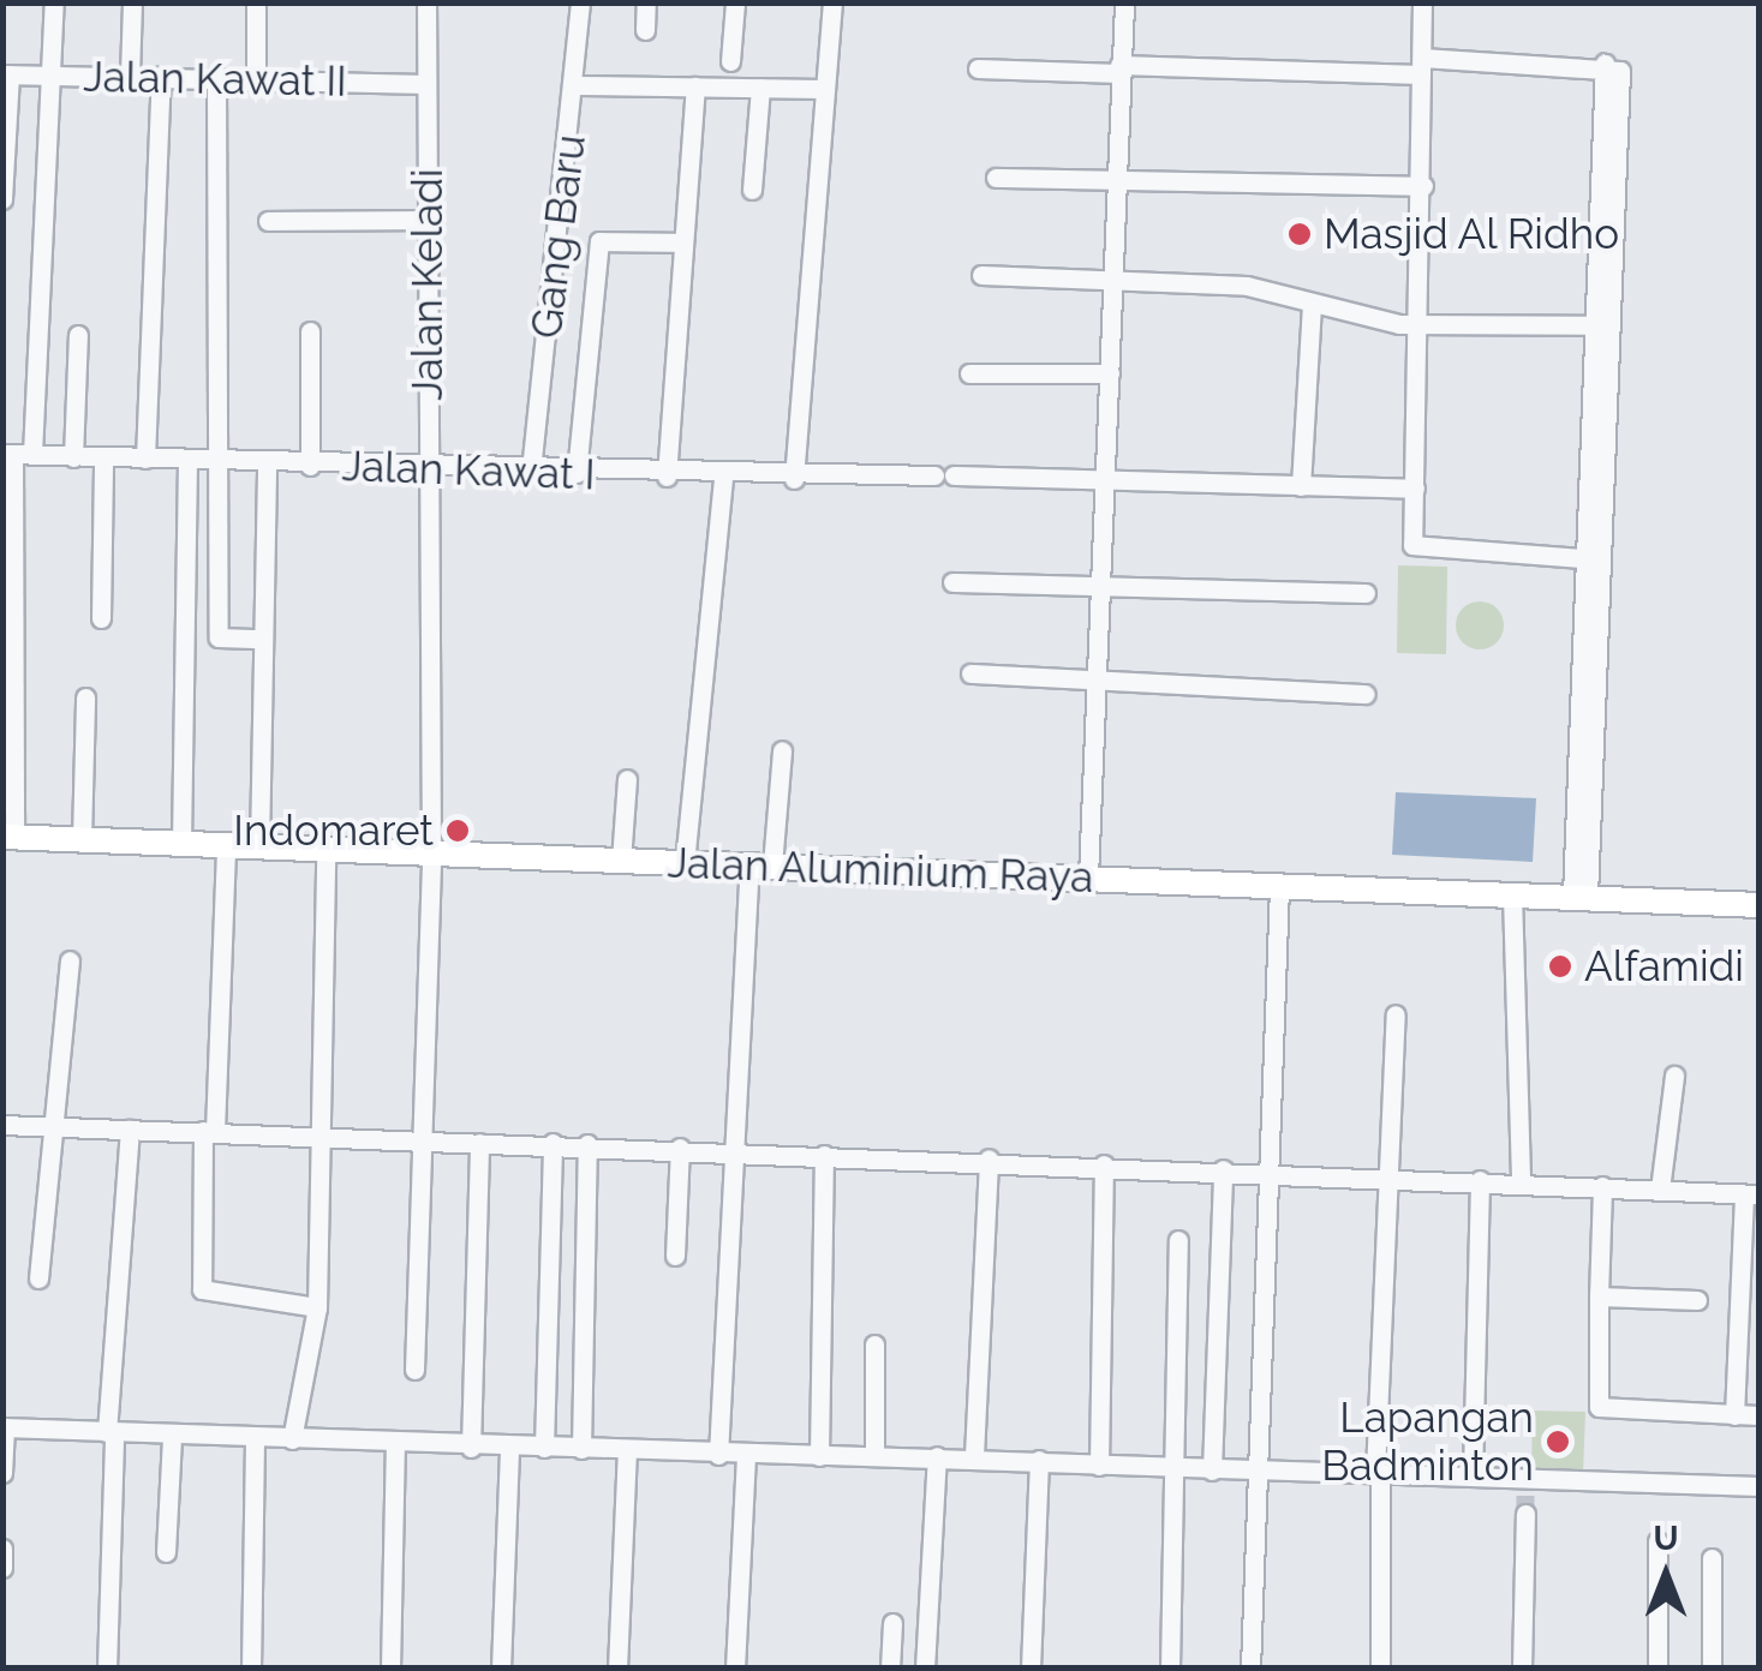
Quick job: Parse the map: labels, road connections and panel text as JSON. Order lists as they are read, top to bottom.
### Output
{
  "streets": {
    "main road": ["Jalan Aluminium Raya"],
    "street": [
      "Jalan Kawat II",
      "Gang Baru",
      "Jalan Keladi",
      "Jalan Kawat I"
    ]
  },
  "crossings": [
    ["Jalan Kawat II", "Jalan Keladi"],
    ["Gang Baru", "Jalan Kawat I"],
    ["Jalan Keladi", "Jalan Kawat I"],
    ["Jalan Keladi", "Jalan Aluminium Raya"]
  ],
  "places": [
    "Masjid Al Ridho",
    "Indomaret",
    "Alfamidi",
    "Lapangan Badminton"
  ],
  "north": "top"
}
